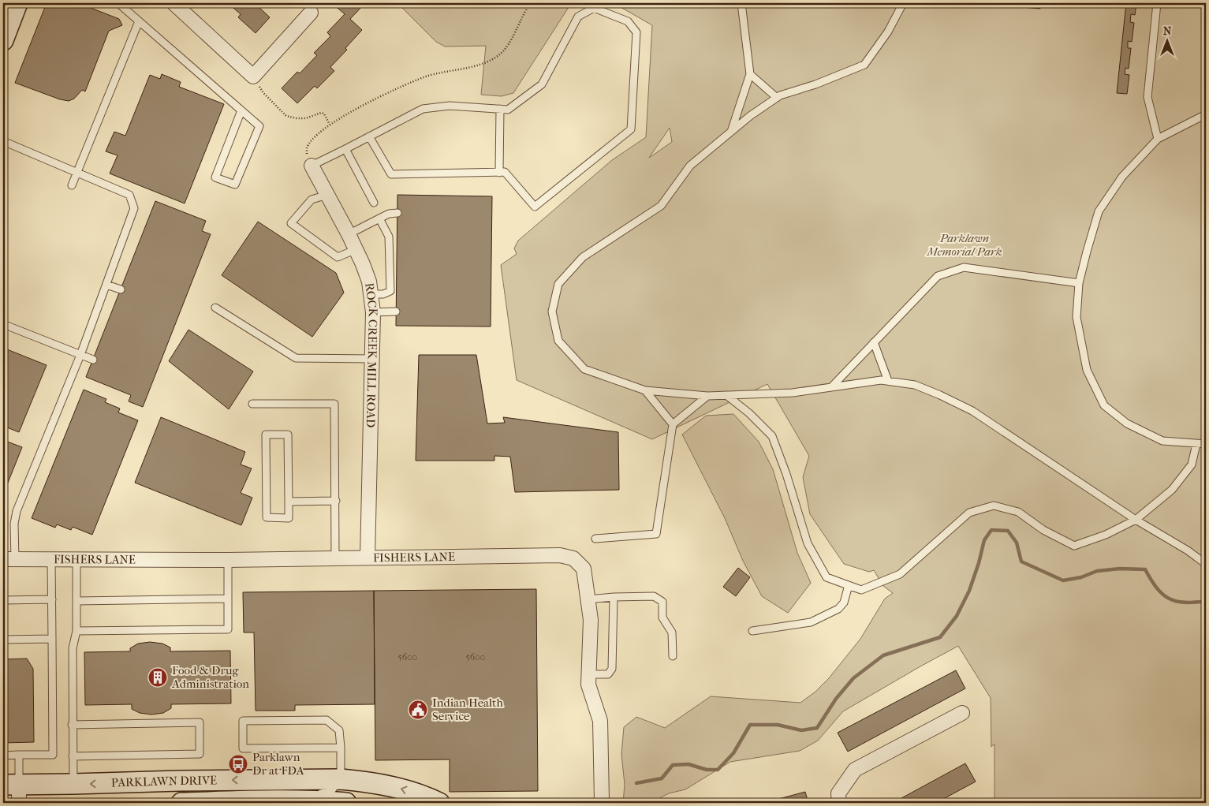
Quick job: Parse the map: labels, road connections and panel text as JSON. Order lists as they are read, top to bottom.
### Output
{
  "streets": {
    "main road": ["PARKLAWN DRIVE"],
    "street": ["ROCK CREEK MILL ROAD", "FISHERS LANE"]
  },
  "crossings": [
    ["ROCK CREEK MILL ROAD", "FISHERS LANE"]
  ],
  "parks": ["Parklawn Memorial Park"],
  "places": {
    "building": ["Food & Drug Administration"],
    "public building": ["Indian Health Service"],
    "bus stop": ["Parklawn Dr at FDA"]
  },
  "house_numbers": ["5600", "5600"],
  "north": "top"
}
